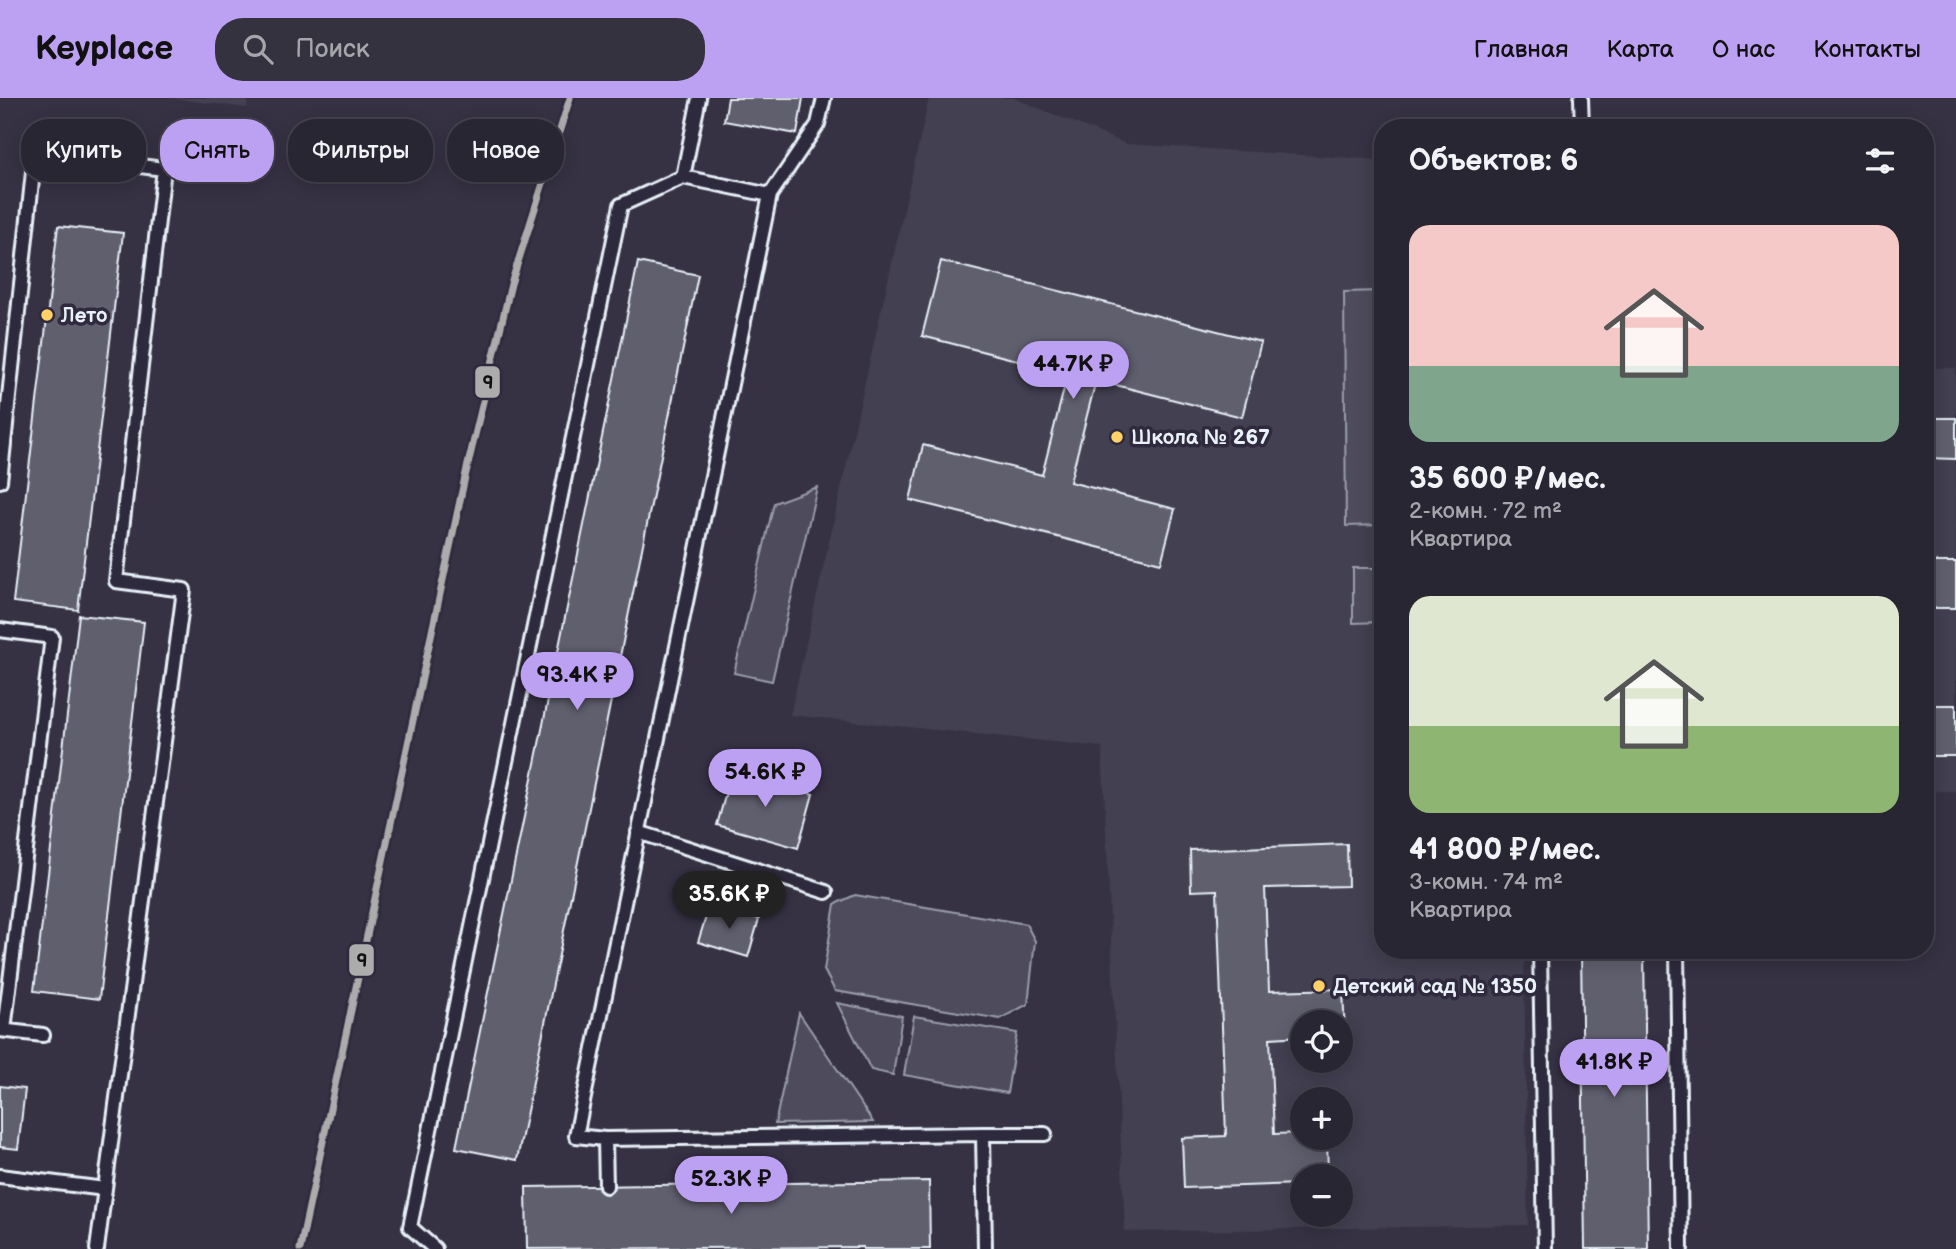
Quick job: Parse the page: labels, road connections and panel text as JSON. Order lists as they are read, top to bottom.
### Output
{
  "places": ["Лето", "Школа № 267", "Детский сад № 1350"],
  "lines": ["transit line 9"],
  "page": {
    "header": "Keyplace",
    "search": "Поиск",
    "nav": [
      "Главная",
      "Карта",
      "О нас",
      "Контакты"
    ],
    "chip": [
      "Купить",
      "Снять",
      "Фильтры",
      "Новое"
    ],
    "heading": "Объектов: 6",
    "list": [
      {
        "name": "35 600 ₽/мес.",
        "note": "2-комн. · 72 m² · Квартира"
      },
      {
        "name": "41 800 ₽/мес.",
        "note": "3-комн. · 74 m² · Квартира"
      }
    ],
    "price": [
      "44.7K ₽",
      "93.4K ₽",
      "54.6K ₽",
      "35.6K ₽",
      "41.8K ₽",
      "52.3K ₽"
    ],
    "map_buttons": ["+", "−"]
  }
}
